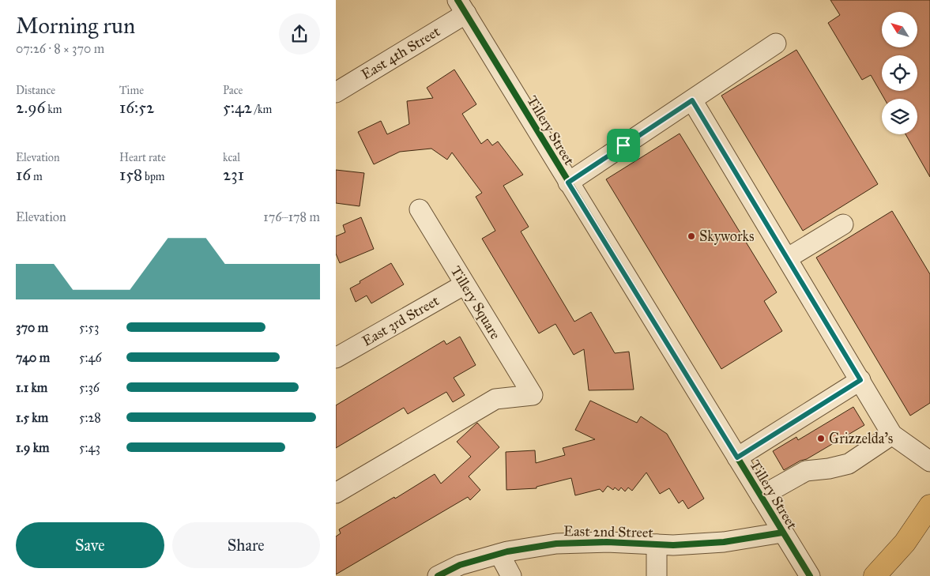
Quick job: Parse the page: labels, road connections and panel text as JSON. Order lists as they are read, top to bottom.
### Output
{
  "streets": {
    "street": [
      "East 4th Street",
      "Tillery Street",
      "Tillery Square",
      "East 3rd Street",
      "East 2nd Street"
    ]
  },
  "crossings": [
    ["East 4th Street", "Tillery Street"],
    ["Tillery Street", "East 2nd Street"],
    ["Tillery Square", "East 3rd Street"]
  ],
  "places": ["Skyworks", "Grizzelda's"],
  "north": "top left",
  "page": {
    "heading": ["Morning run", "07:26 · 8 × 370 m"],
    "stats": [
      ["Distance", "2.96 km"],
      ["Time", "16:52"],
      ["Pace", "5:42 /km"],
      ["Elevation", "16 m"],
      ["Heart rate", "158 bpm"],
      ["kcal", "231"]
    ],
    "chart": ["Elevation", "176–178 m"],
    "list": [
      {
        "name": "370 m",
        "note": "5:53"
      },
      {
        "name": "740 m",
        "note": "5:46"
      },
      {
        "name": "1.1 km",
        "note": "5:36"
      },
      {
        "name": "1.5 km",
        "note": "5:28"
      },
      {
        "name": "1.9 km",
        "note": "5:43"
      }
    ],
    "buttons": ["Save", "Share"]
  }
}
